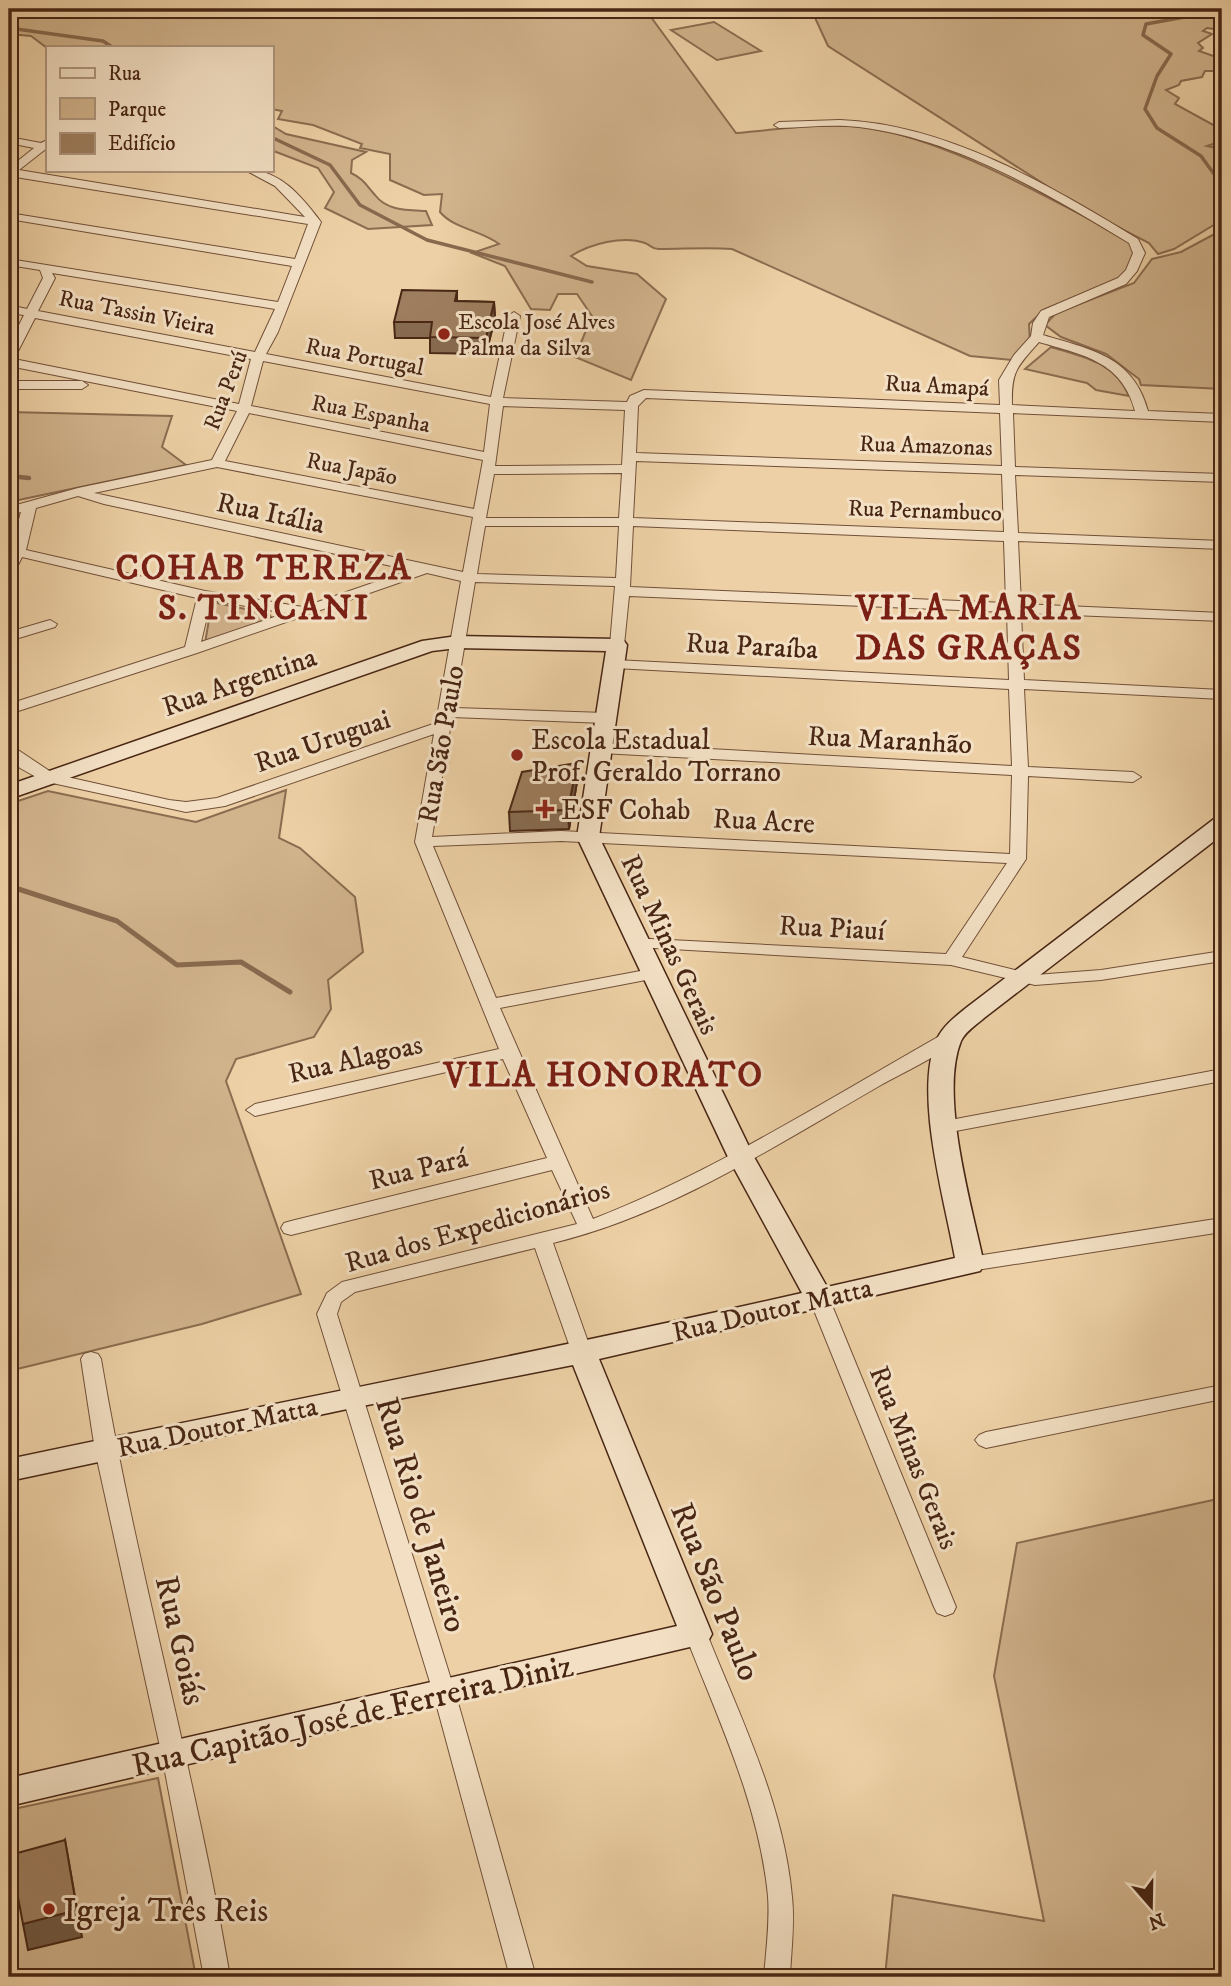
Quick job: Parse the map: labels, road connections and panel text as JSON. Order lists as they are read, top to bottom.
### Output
{
  "streets": {
    "street": [
      "Rua Tassin Vieira",
      "Rua Portugal",
      "Rua Amapá",
      "Rua Perú",
      "Rua Espanha",
      "Rua Amazonas",
      "Rua Japão",
      "Rua Pernambuco",
      "Rua Itália",
      "Rua Paraíba",
      "Rua Argentina",
      "Rua Maranhão",
      "Rua Uruguai",
      "Rua São Paulo",
      "Rua Acre",
      "Rua Piauí",
      "Rua Minas Gerais",
      "Rua Alagoas",
      "Rua Pará",
      "Rua dos Expedicionários",
      "Rua Doutor Matta",
      "Rua Rio de Janeiro",
      "Rua Goiás",
      "Rua Capitão José de Ferreira Diniz"
    ]
  },
  "crossings": [
    ["Rua Tassin Vieira", "Rua Portugal"],
    ["Rua Tassin Vieira", "Rua Perú"],
    ["Rua Portugal", "Rua Amapá"],
    ["Rua Portugal", "Rua Perú"],
    ["Rua Portugal", "Rua São Paulo"],
    ["Rua Portugal", "Rua Minas Gerais"],
    ["Rua Amapá", "Rua Minas Gerais"],
    ["Rua Perú", "Rua Espanha"],
    ["Rua Perú", "Rua Japão"],
    ["Rua Espanha", "Rua Amazonas"],
    ["Rua Espanha", "Rua São Paulo"],
    ["Rua Espanha", "Rua Minas Gerais"],
    ["Rua Amazonas", "Rua Minas Gerais"],
    ["Rua Japão", "Rua Pernambuco"],
    ["Rua Japão", "Rua São Paulo"],
    ["Rua Japão", "Rua Minas Gerais"],
    ["Rua Pernambuco", "Rua Minas Gerais"],
    ["Rua Itália", "Rua São Paulo"],
    ["Rua Itália", "Rua Minas Gerais"],
    ["Rua Paraíba", "Rua Argentina"],
    ["Rua Paraíba", "Rua Minas Gerais"],
    ["Rua Argentina", "Rua Uruguai"],
    ["Rua Argentina", "Rua São Paulo"],
    ["Rua Argentina", "Rua Minas Gerais"],
    ["Rua Maranhão", "Rua Minas Gerais"],
    ["Rua Uruguai", "Rua São Paulo"],
    ["Rua Uruguai", "Rua Minas Gerais"],
    ["Rua São Paulo", "Rua Acre"],
    ["Rua São Paulo", "Rua Alagoas"],
    ["Rua São Paulo", "Rua Pará"],
    ["Rua São Paulo", "Rua dos Expedicionários"],
    ["Rua São Paulo", "Rua Doutor Matta"],
    ["Rua São Paulo", "Rua Capitão José de Ferreira Diniz"],
    ["Rua Acre", "Rua Minas Gerais"],
    ["Rua Piauí", "Rua Minas Gerais"],
    ["Rua Minas Gerais", "Rua dos Expedicionários"],
    ["Rua Minas Gerais", "Rua Doutor Matta"],
    ["Rua dos Expedicionários", "Rua Rio de Janeiro"],
    ["Rua Doutor Matta", "Rua Rio de Janeiro"],
    ["Rua Doutor Matta", "Rua Goiás"],
    ["Rua Rio de Janeiro", "Rua Capitão José de Ferreira Diniz"],
    ["Rua Goiás", "Rua Capitão José de Ferreira Diniz"]
  ],
  "districts": ["COHAB TEREZA S. TINCANI", "VILA MARIA DAS GRAÇAS", "VILA HONORATO"],
  "places": {
    "other": ["Escola José Alves Palma da Silva", "Escola Estadual Prof. Geraldo Torrano", "Igreja Três Reis"],
    "health": ["ESF Cohab"]
  },
  "legend": ["Rua", "Parque", "Edifício"],
  "north": "bottom"
}
